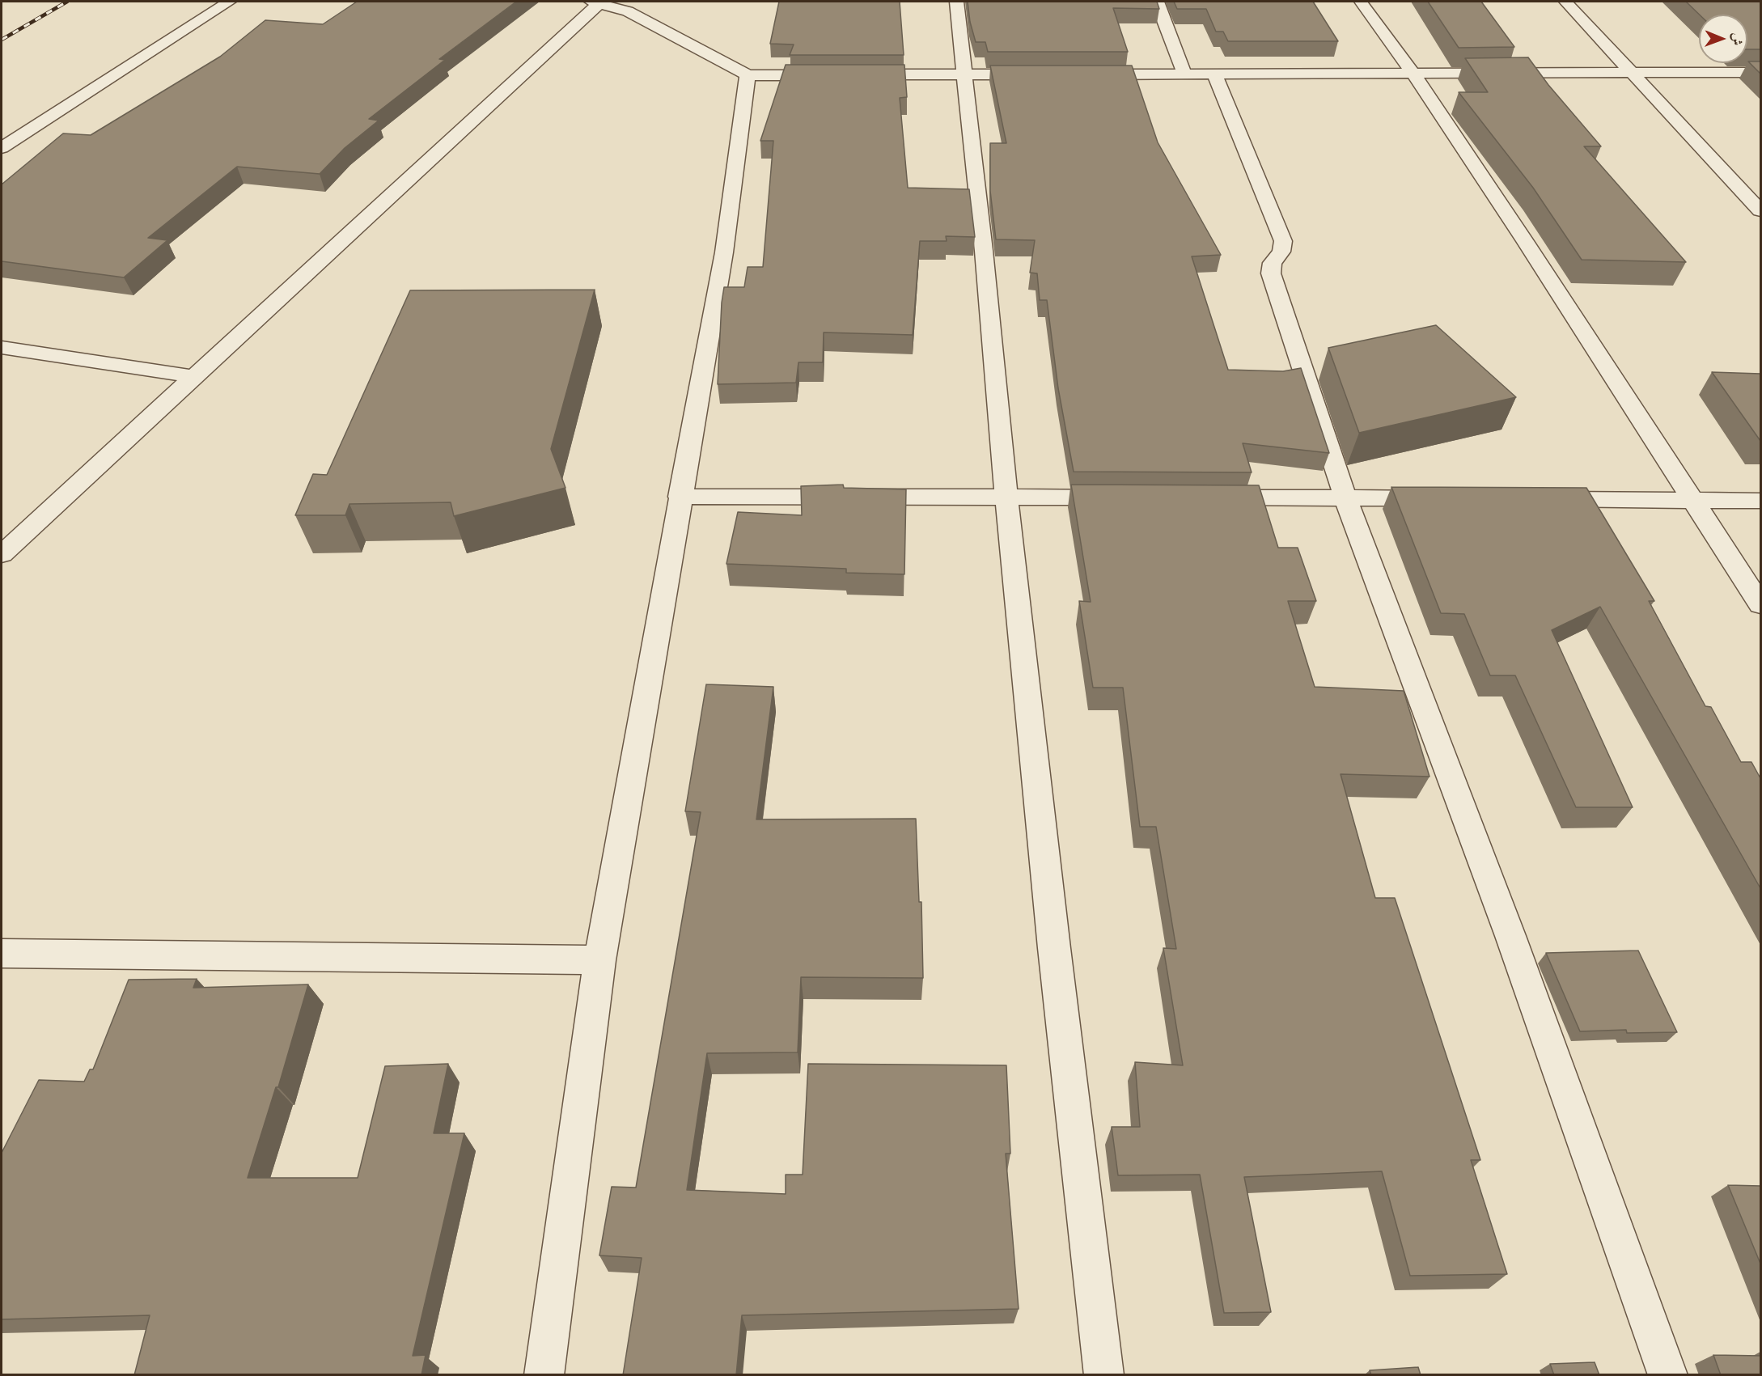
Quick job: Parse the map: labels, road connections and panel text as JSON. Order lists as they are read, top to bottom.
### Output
{
  "north": "right"
}
